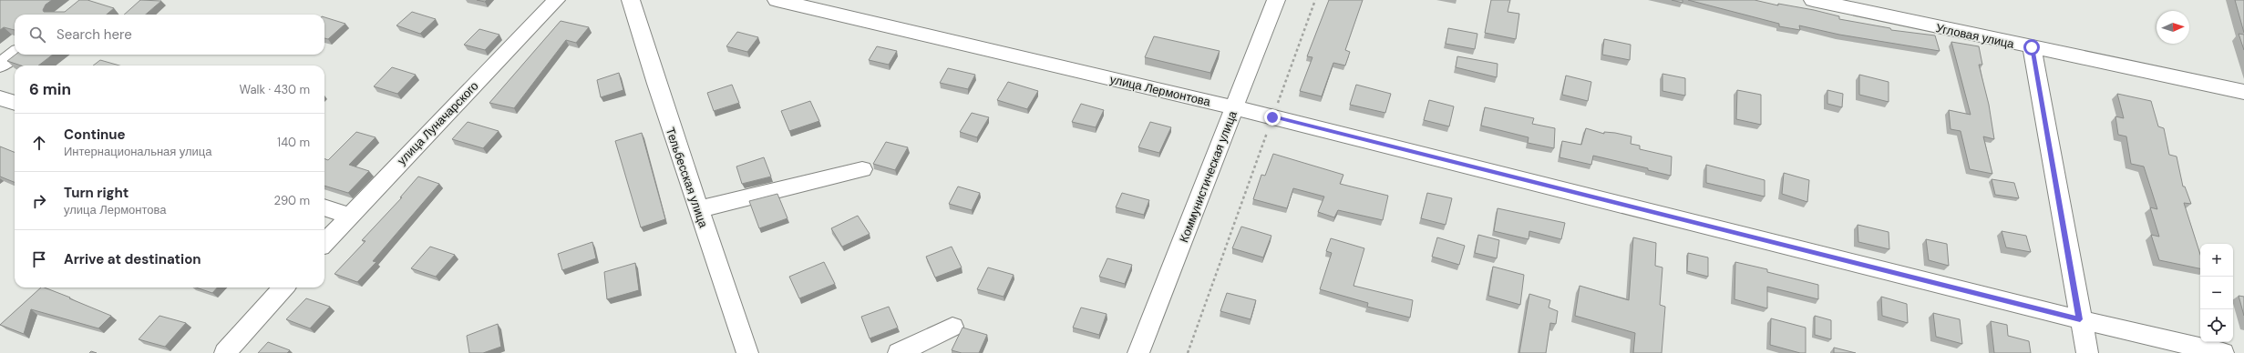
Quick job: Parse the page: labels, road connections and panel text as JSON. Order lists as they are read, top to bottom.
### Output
{
  "streets": {
    "street": [
      "Угловая улица",
      "улица Лермонтова",
      "улица Луначарского",
      "Коммунистическая улица",
      "Тельбесская улица"
    ]
  },
  "crossings": [
    ["улица Лермонтова", "Коммунистическая улица"]
  ],
  "north": "right",
  "page": {
    "search": "Search here",
    "heading": ["6 min", "Walk · 430 m"],
    "list": [
      ["Continue", "Интернациональная улица", "140 m"],
      ["Turn right", "улица Лермонтова", "290 m"],
      "Arrive at destination"
    ],
    "map_buttons": ["+", "−"]
  }
}
